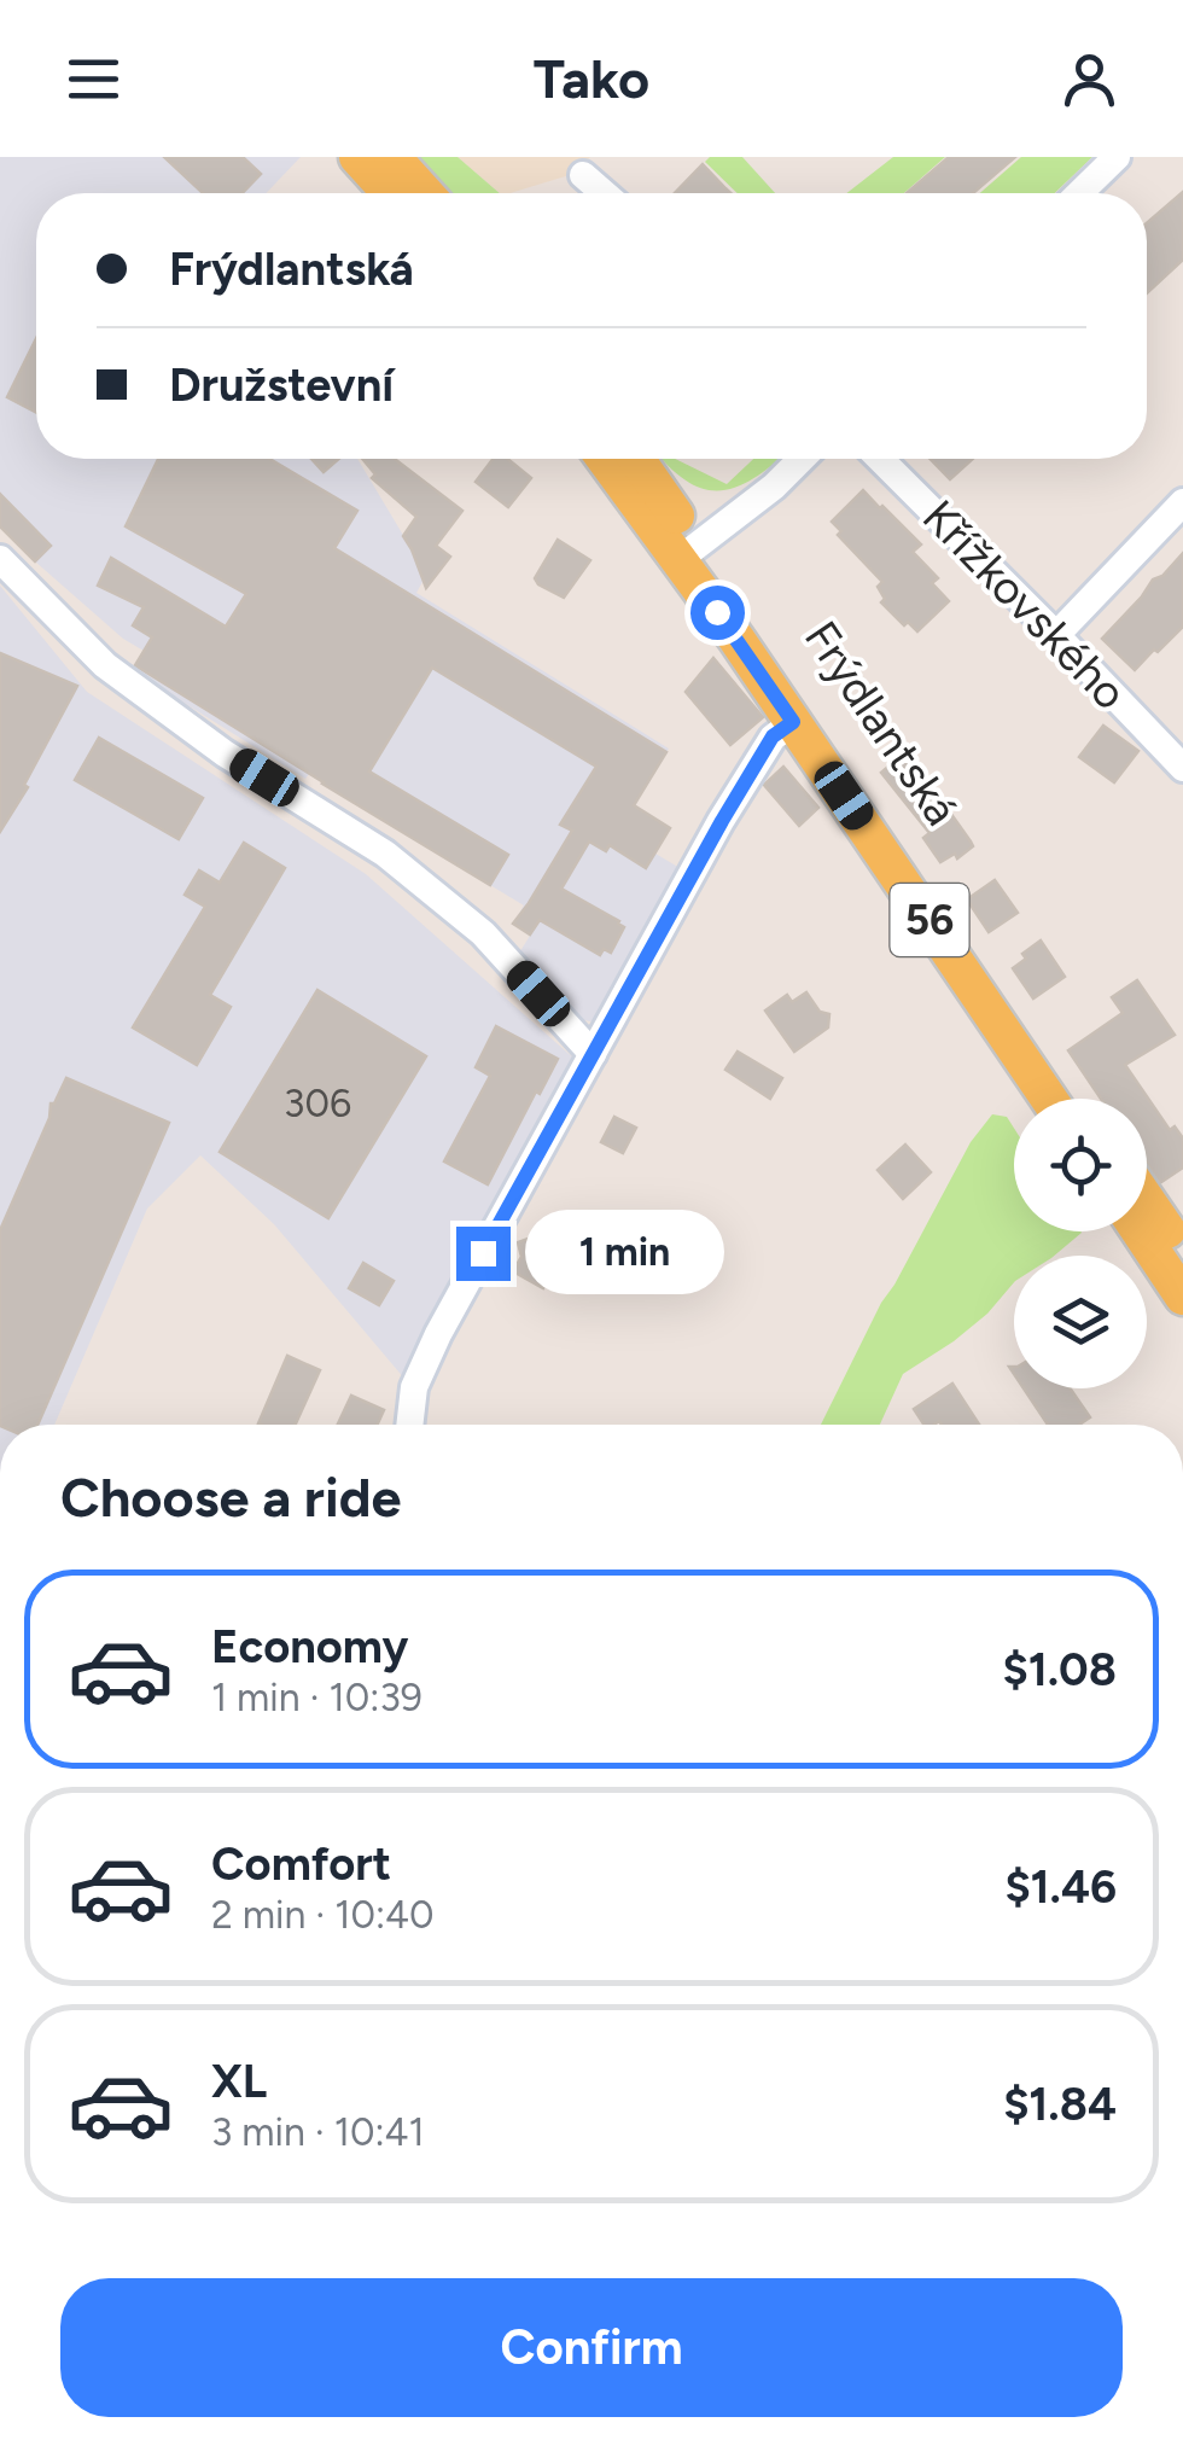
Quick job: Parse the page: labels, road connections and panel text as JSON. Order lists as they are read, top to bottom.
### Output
{
  "streets": {
    "main road": ["Frýdlantská", "56"],
    "street": ["Křížkovského"]
  },
  "house_numbers": ["306"],
  "page": {
    "header": "Tako",
    "banner": ["Frýdlantská", "Družstevní"],
    "bubble": "1 min",
    "heading": "Choose a ride",
    "list": [
      {
        "name": "Economy",
        "note": "1 min · 10:39",
        "value": "$1.08"
      },
      {
        "name": "Comfort",
        "note": "2 min · 10:40",
        "value": "$1.46"
      },
      {
        "name": "XL",
        "note": "3 min · 10:41",
        "value": "$1.84"
      }
    ],
    "buttons": "Confirm"
  }
}
